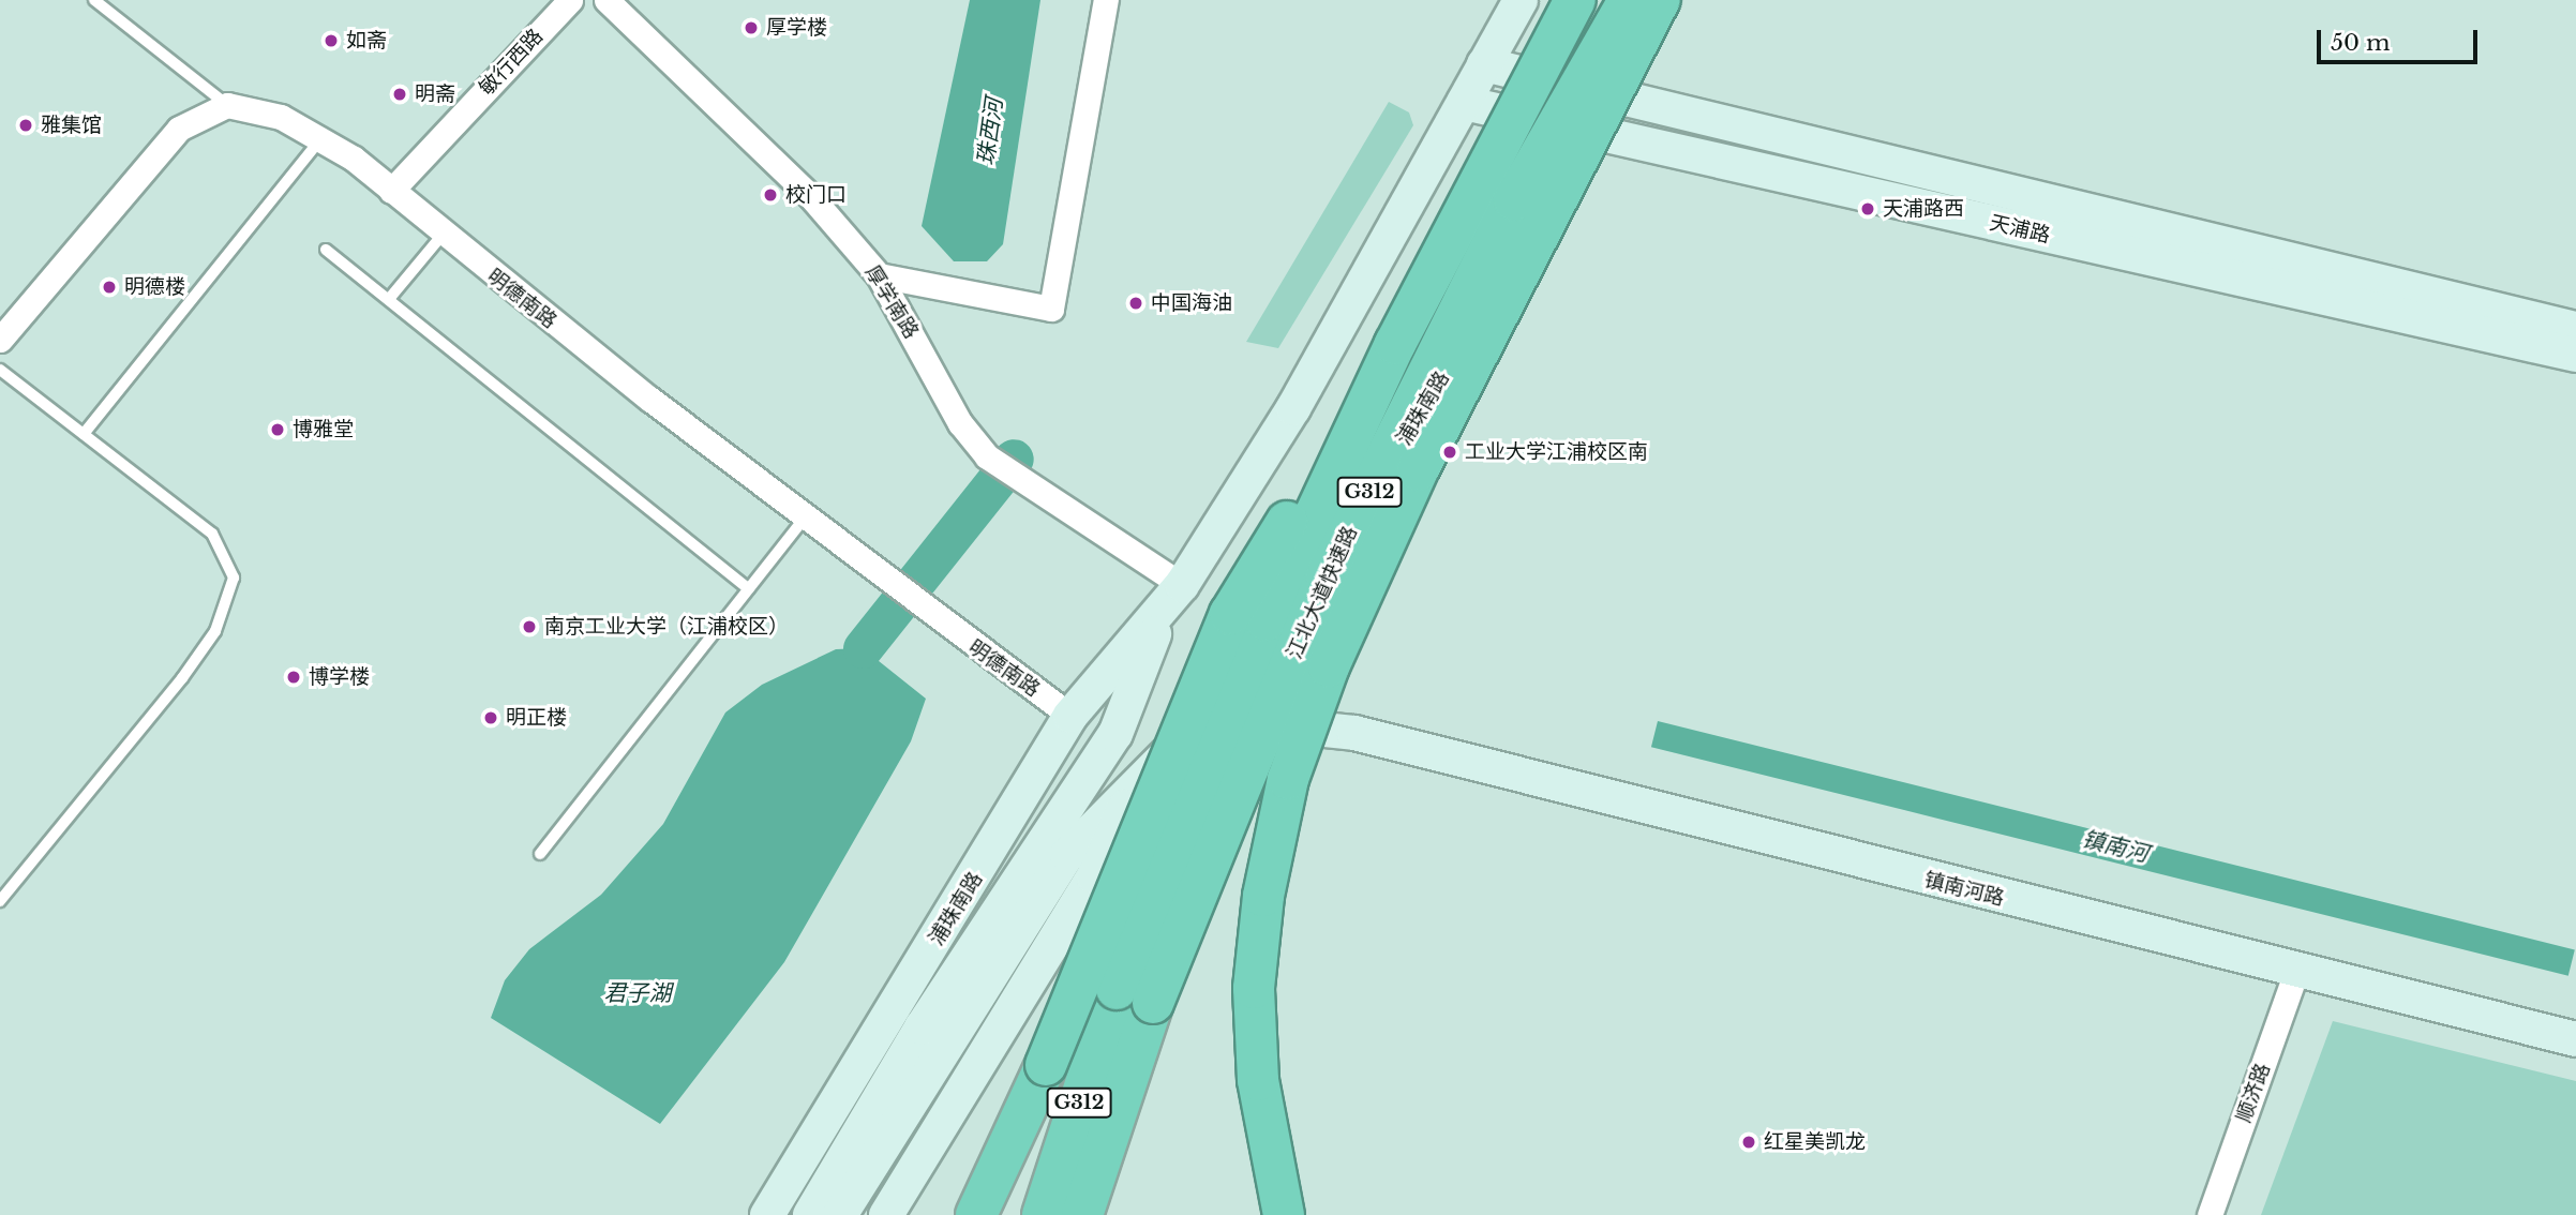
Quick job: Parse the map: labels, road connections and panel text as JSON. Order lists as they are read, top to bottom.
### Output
{
  "streets": {
    "highway": ["G312", "江北大道快速路"],
    "street": [
      "敏行西路",
      "天浦路",
      "明德南路",
      "厚学南路",
      "浦珠南路",
      "镇南河路",
      "顺济路"
    ]
  },
  "crossings": [
    ["敏行西路", "明德南路"],
    ["天浦路", "浦珠南路"],
    ["明德南路", "浦珠南路"],
    ["厚学南路", "浦珠南路"],
    ["浦珠南路", "镇南河路"],
    ["镇南河路", "顺济路"]
  ],
  "water": ["珠西河", "镇南河", "君子湖"],
  "places": [
    "厚学楼",
    "如斋",
    "明斋",
    "雅集馆",
    "校门口",
    "天浦路西",
    "明德楼",
    "中国海油",
    "博雅堂",
    "工业大学江浦校区南",
    "南京工业大学（江浦校区）",
    "博学楼",
    "明正楼",
    "红星美凯龙"
  ],
  "scale_bar": "50 m"
}
